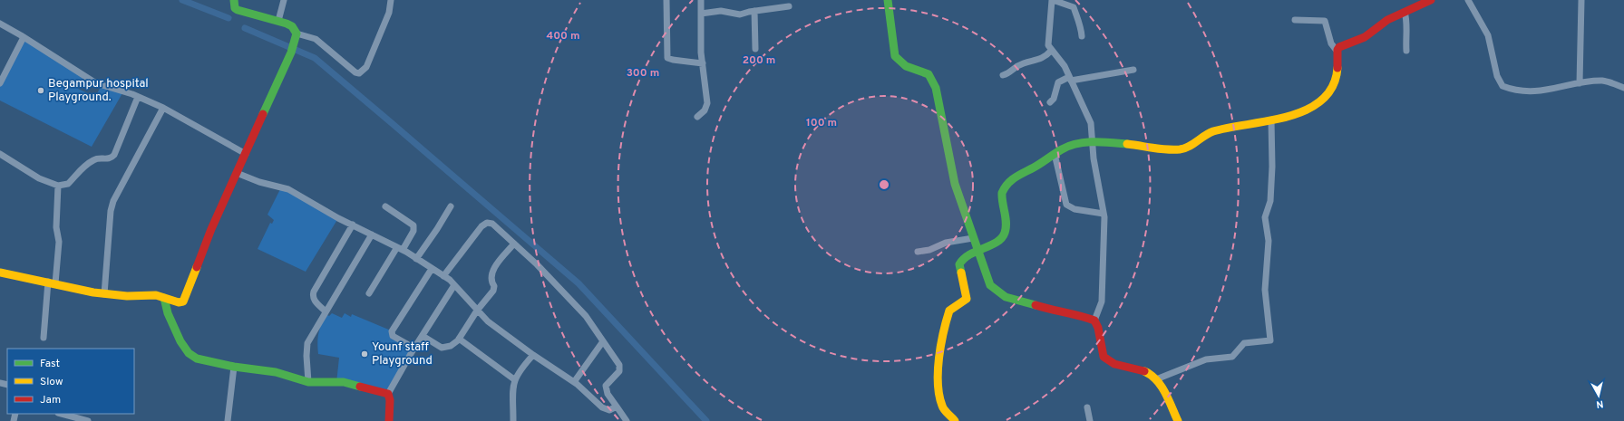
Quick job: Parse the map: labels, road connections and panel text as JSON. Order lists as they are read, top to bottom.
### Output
{
  "places": ["Begampur hospital Playground.", "Younf staff Playground"],
  "legend": ["Fast", "Slow", "Jam"],
  "north": "bottom",
  "rings": [
    "400 m",
    "200 m",
    "300 m",
    "100 m"
  ]
}
